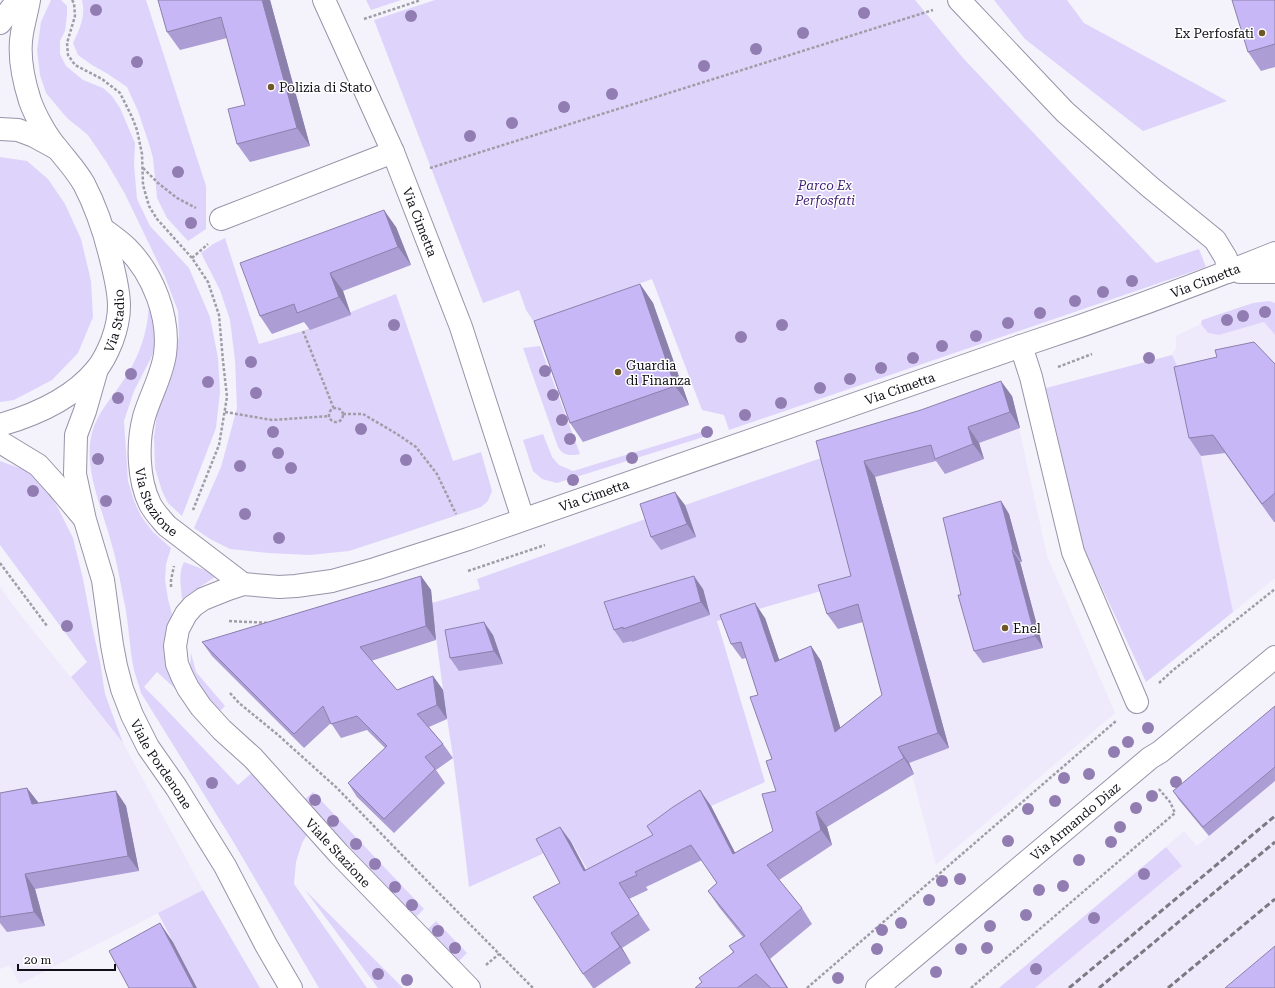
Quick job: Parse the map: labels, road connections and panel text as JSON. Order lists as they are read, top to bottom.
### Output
{
  "streets": {
    "street": [
      "Via Cimetta",
      "Via Stadio",
      "Via Stazione",
      "Viale Pordenone",
      "Via Armando Diaz",
      "Viale Stazione"
    ]
  },
  "crossings": [
    ["Via Cimetta", "Via Stazione"],
    ["Via Cimetta", "Viale Stazione"],
    ["Via Stadio", "Via Stazione"],
    ["Via Stadio", "Viale Pordenone"],
    ["Via Stazione", "Viale Stazione"]
  ],
  "parks": ["Parco Ex Perfosfati"],
  "places": [
    "Ex Perfosfati",
    "Polizia di Stato",
    "Guardia di Finanza",
    "Enel"
  ],
  "scale_bar": "20 m"
}
